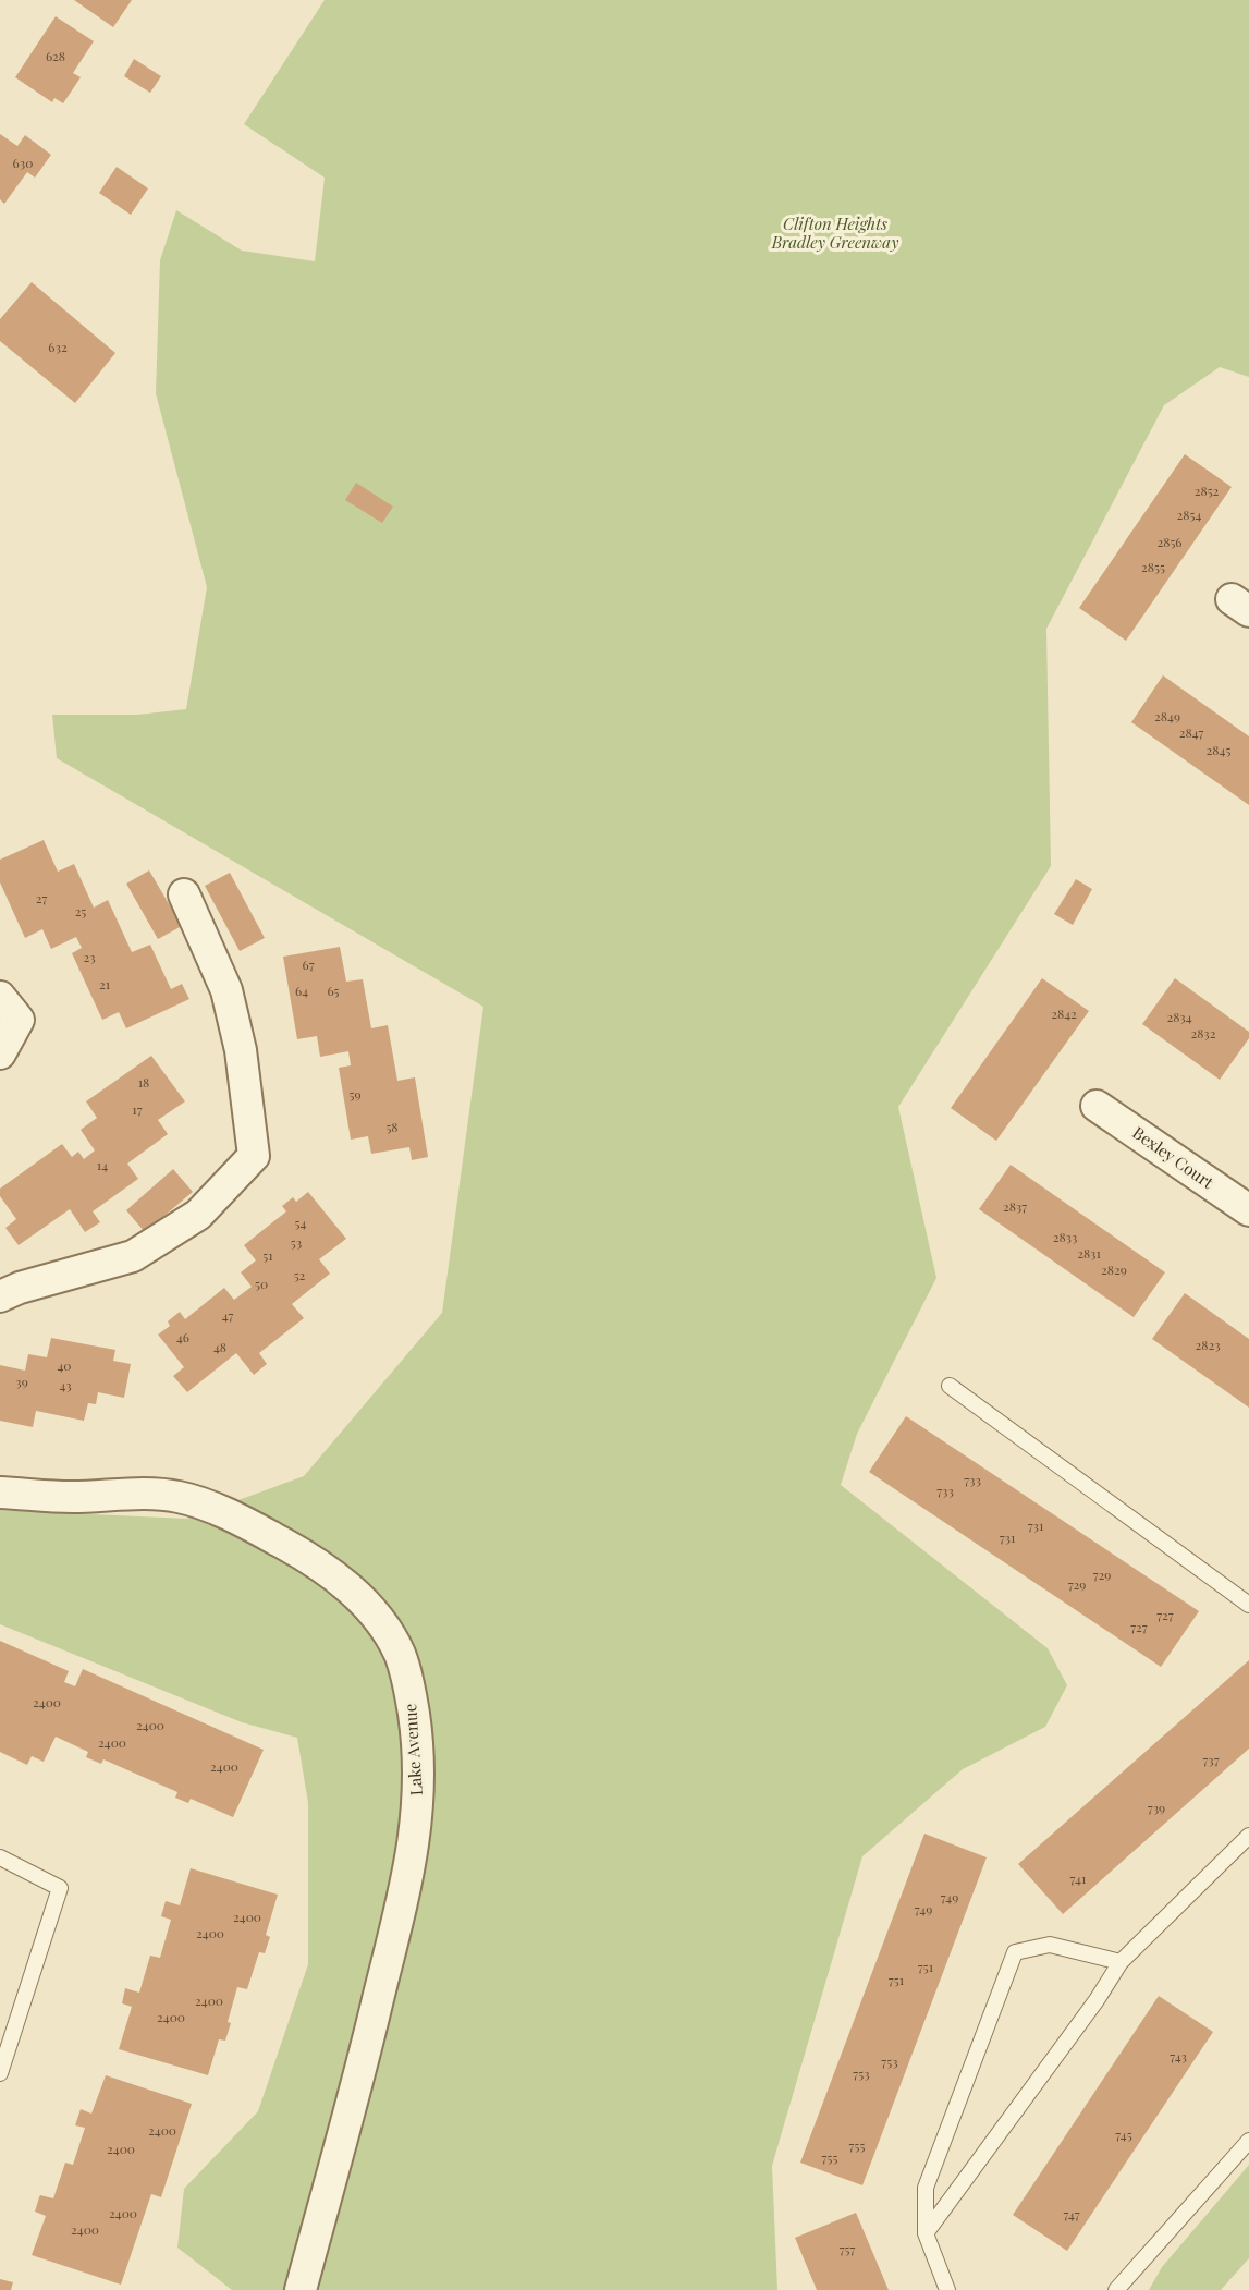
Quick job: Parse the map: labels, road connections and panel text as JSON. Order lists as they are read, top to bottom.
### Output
{
  "streets": {
    "street": ["Bexley Court", "Lake Avenue"]
  },
  "parks": ["Clifton Heights Bradley Greenway"],
  "house_numbers": [
    "628",
    "630",
    "632",
    "2852",
    "2854",
    "2856",
    "2855",
    "2849",
    "2847",
    "2845",
    "27",
    "25",
    "23",
    "67",
    "21",
    "64",
    "65",
    "2842",
    "2834",
    "2832",
    "18",
    "59",
    "17",
    "58",
    "14",
    "2837",
    "54",
    "2833",
    "53",
    "2831",
    "51",
    "2829",
    "52",
    "50",
    "47",
    "46",
    "2823",
    "48",
    "40",
    "39",
    "43",
    "733",
    "733",
    "731",
    "731",
    "729",
    "729",
    "727",
    "727",
    "2400",
    "2400",
    "2400",
    "737",
    "2400",
    "739",
    "741",
    "749",
    "749",
    "2400",
    "2400",
    "751",
    "751",
    "2400",
    "2400",
    "743",
    "753",
    "753",
    "2400",
    "745",
    "755",
    "2400",
    "755",
    "2400",
    "747",
    "2400",
    "757"
  ]
}
